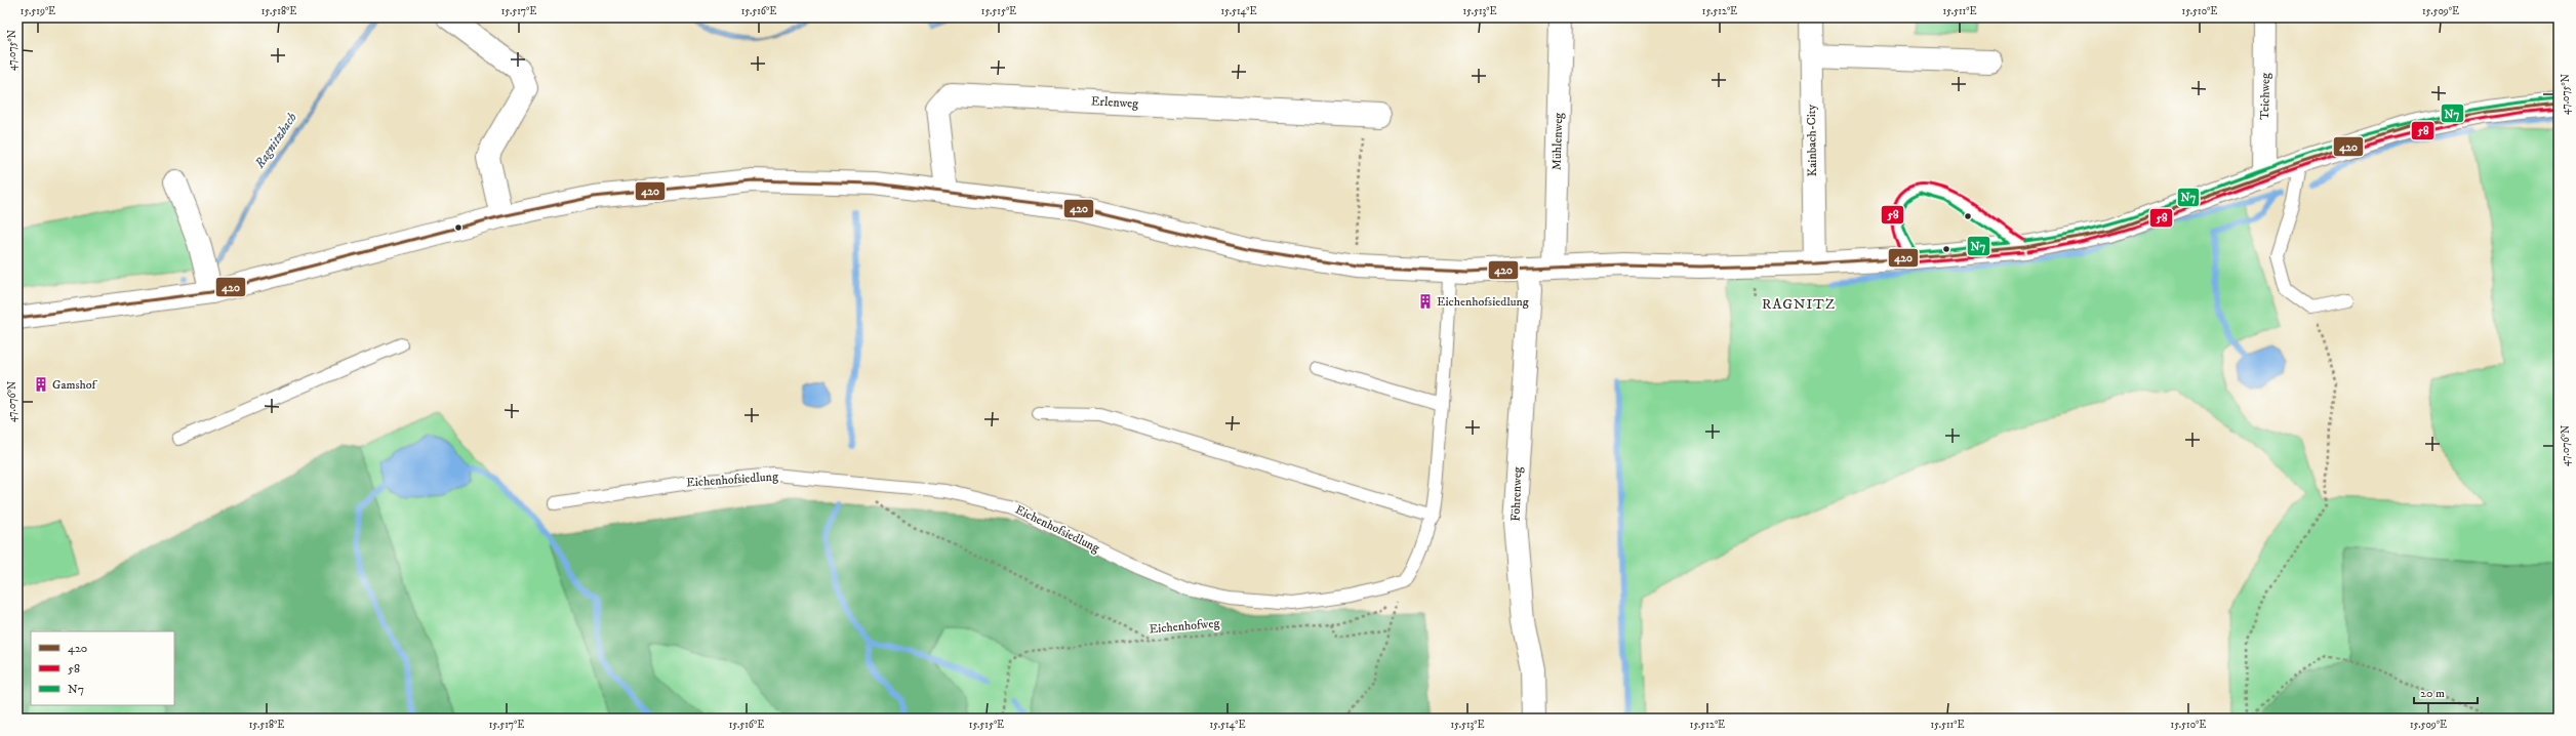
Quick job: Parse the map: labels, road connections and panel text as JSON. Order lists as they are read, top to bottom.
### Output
{
  "streets": {
    "main road": [
      "Teichweg",
      "Erlenweg",
      "Kainbach-City",
      "Mühlenweg",
      "Föhrenweg"
    ],
    "lane": ["Eichenhofsiedlung"],
    "path": ["Eichenhofweg"]
  },
  "crossings": [
    ["Eichenhofsiedlung", "Eichenhofweg"]
  ],
  "districts": ["RAGNITZ"],
  "water": ["Ragnitzbach"],
  "places": {
    "building": ["Eichenhofsiedlung", "Gamshof"]
  },
  "lines": ["transit line N7", "transit line 420", "transit line 58"],
  "legend": ["420", "58", "N7"],
  "scale_bar": "20 m",
  "coordinates": [
    "15.519°E",
    "15.518°E",
    "15.517°E",
    "15.516°E",
    "15.515°E",
    "15.514°E",
    "15.513°E",
    "15.512°E",
    "15.511°E",
    "15.510°E",
    "15.509°E",
    "47.075°N",
    "47.076°N"
  ]
}
